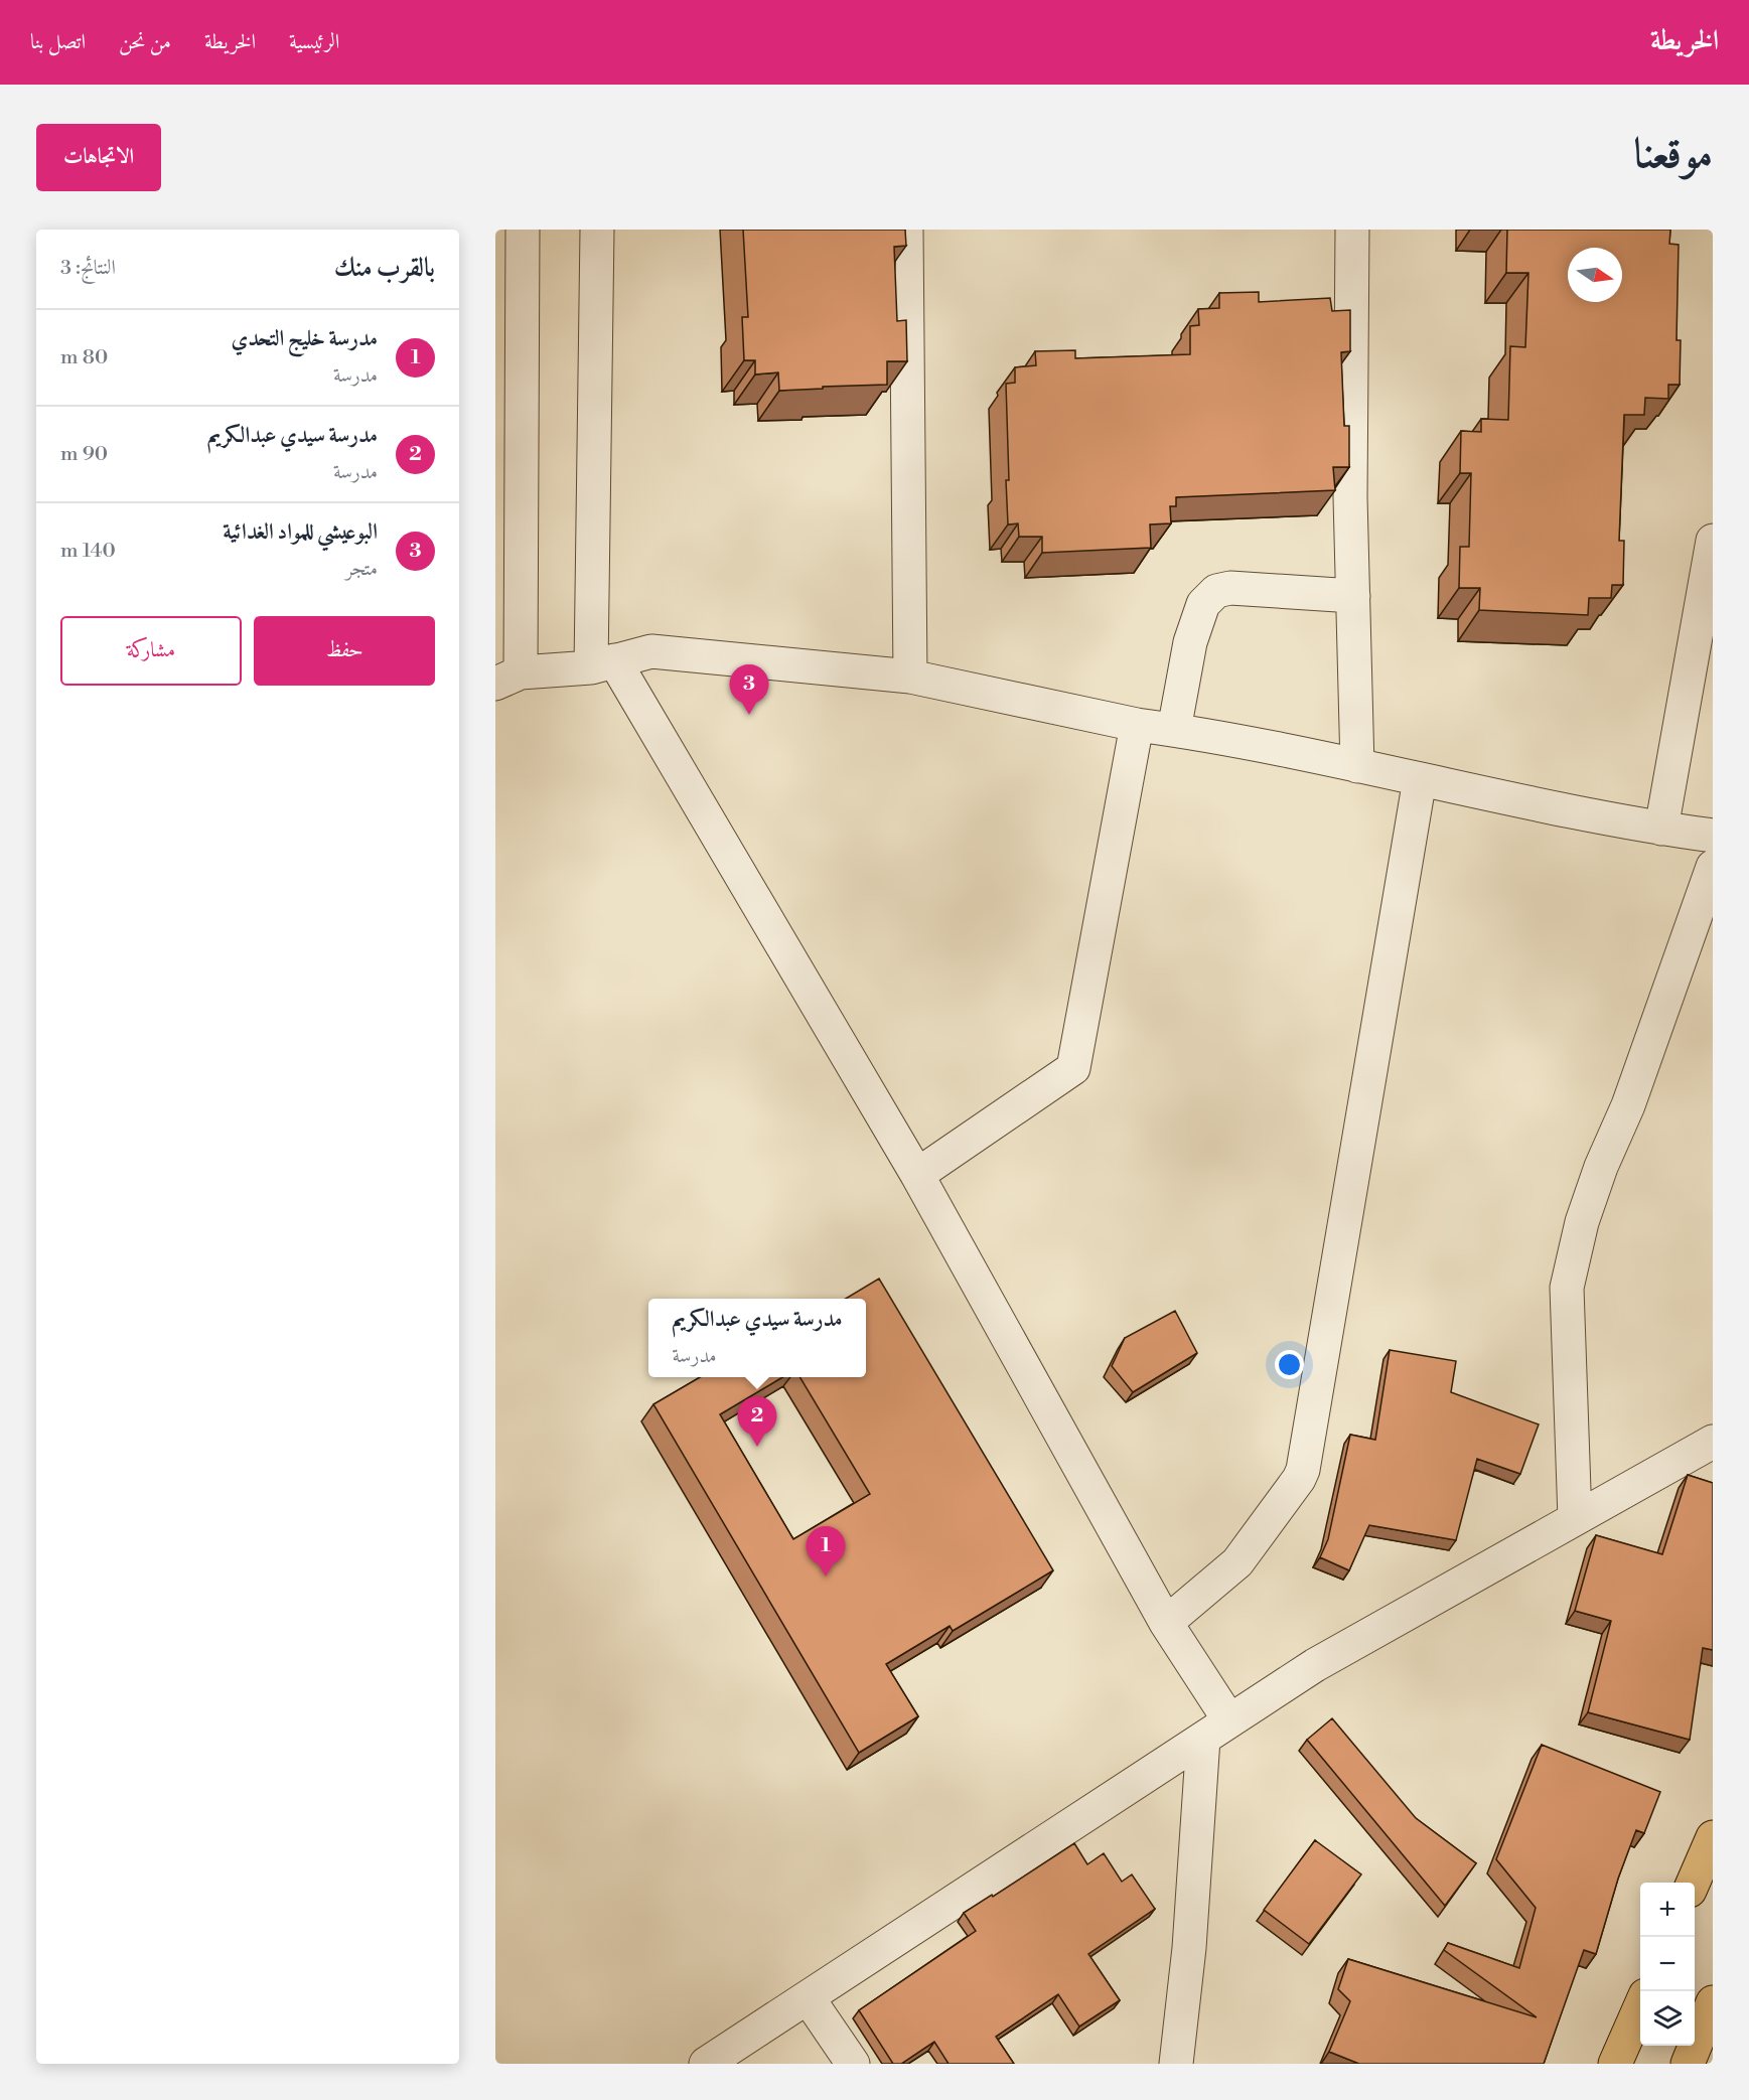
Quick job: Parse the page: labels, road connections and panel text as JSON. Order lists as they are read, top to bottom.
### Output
{
  "north": "right",
  "page": {
    "header": "الخريطة",
    "nav": [
      "الرئيسية",
      "الخريطة",
      "من نحن",
      "اتصل بنا"
    ],
    "title": "موقعنا",
    "buttons": [
      "الاتجاهات",
      ["حفظ", "مشاركة"]
    ],
    "heading": ["بالقرب منك", "النتائج: 3"],
    "list": [
      {
        "mark": "1",
        "name": "مدرسة خليج التحدي",
        "note": "مدرسة",
        "value": "80 m"
      },
      {
        "mark": "2",
        "name": "مدرسة سيدي عبدالكريم",
        "note": "مدرسة",
        "value": "90 m"
      },
      {
        "mark": "3",
        "name": "البوعيشي للمواد الغدائية",
        "note": "متجر",
        "value": "140 m"
      }
    ],
    "pins": ["3", "2", "1"],
    "popup": ["مدرسة سيدي عبدالكريم", "مدرسة"],
    "map_buttons": ["+", "−"]
  }
}
